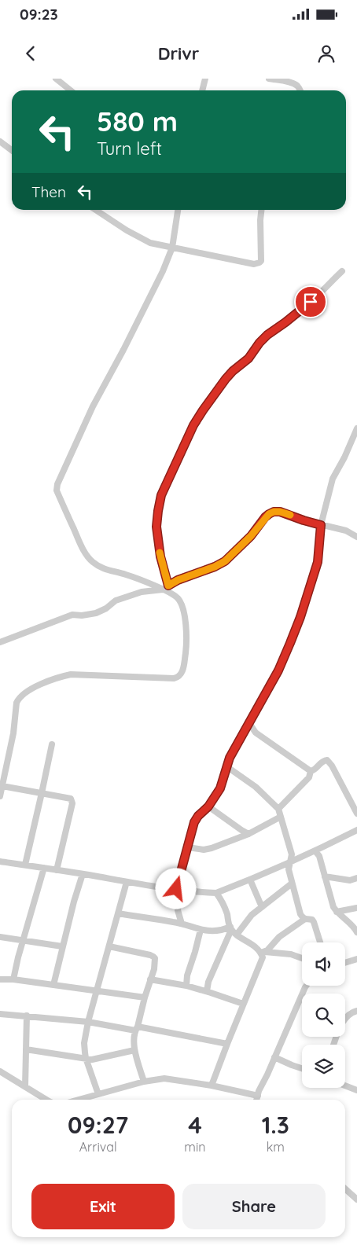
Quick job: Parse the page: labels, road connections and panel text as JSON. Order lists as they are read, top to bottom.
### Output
{
  "page": {
    "status": "09:23",
    "header": "Drivr",
    "turn": ["580 m", "Turn left"],
    "then": "Then",
    "eta": [
      "09:27",
      "Arrival",
      "4",
      "min",
      "1.3",
      "km"
    ],
    "buttons": ["Exit", "Share"]
  }
}
